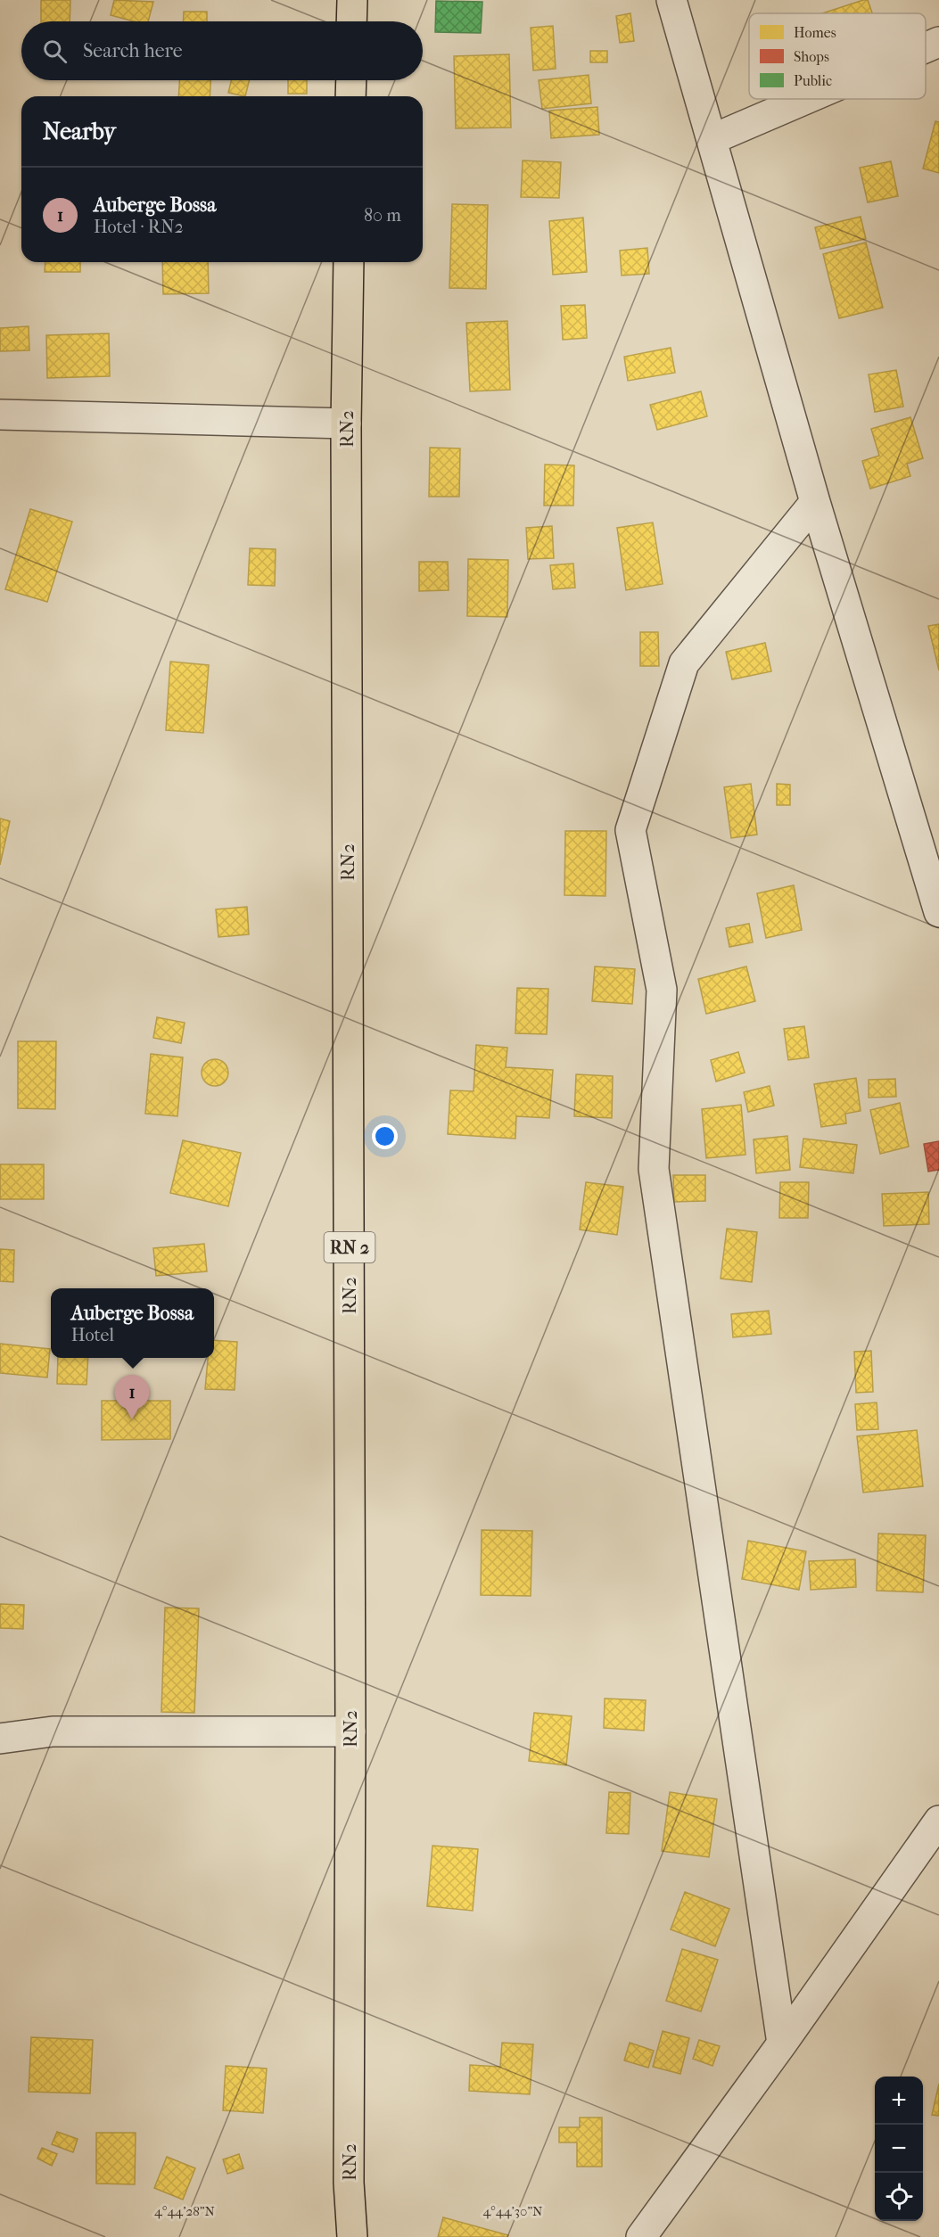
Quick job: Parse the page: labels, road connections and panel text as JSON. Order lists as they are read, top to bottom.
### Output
{
  "streets": {
    "main road": ["RN2", "RN 2"]
  },
  "legend": ["Homes", "Shops", "Public"],
  "page": {
    "search": "Search here",
    "heading": "Nearby",
    "list": [
      {
        "mark": "1",
        "name": "Auberge Bossa",
        "note": "Hotel · RN2",
        "value": "80 m"
      }
    ],
    "popup": ["Auberge Bossa", "Hotel"],
    "pins": "1",
    "map_buttons": ["+", "−"]
  },
  "coordinates": ["4°44'28\"N", "4°44'30\"N"]
}
